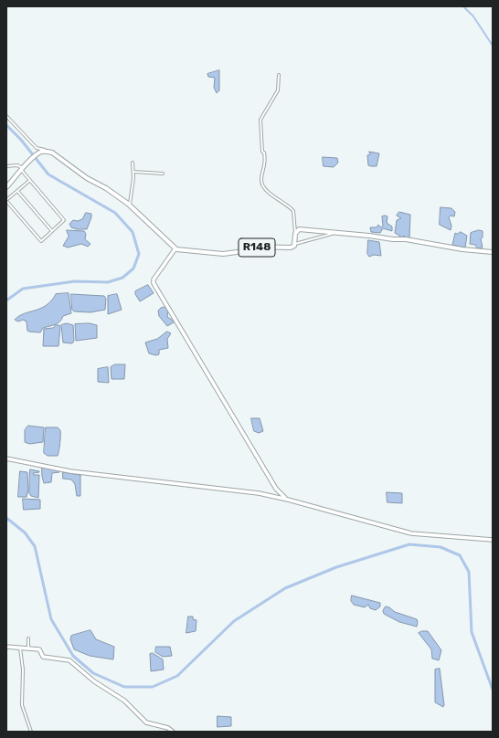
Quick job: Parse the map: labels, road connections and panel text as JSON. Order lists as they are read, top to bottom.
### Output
{
  "streets": {
    "main road": ["R148"]
  }
}
